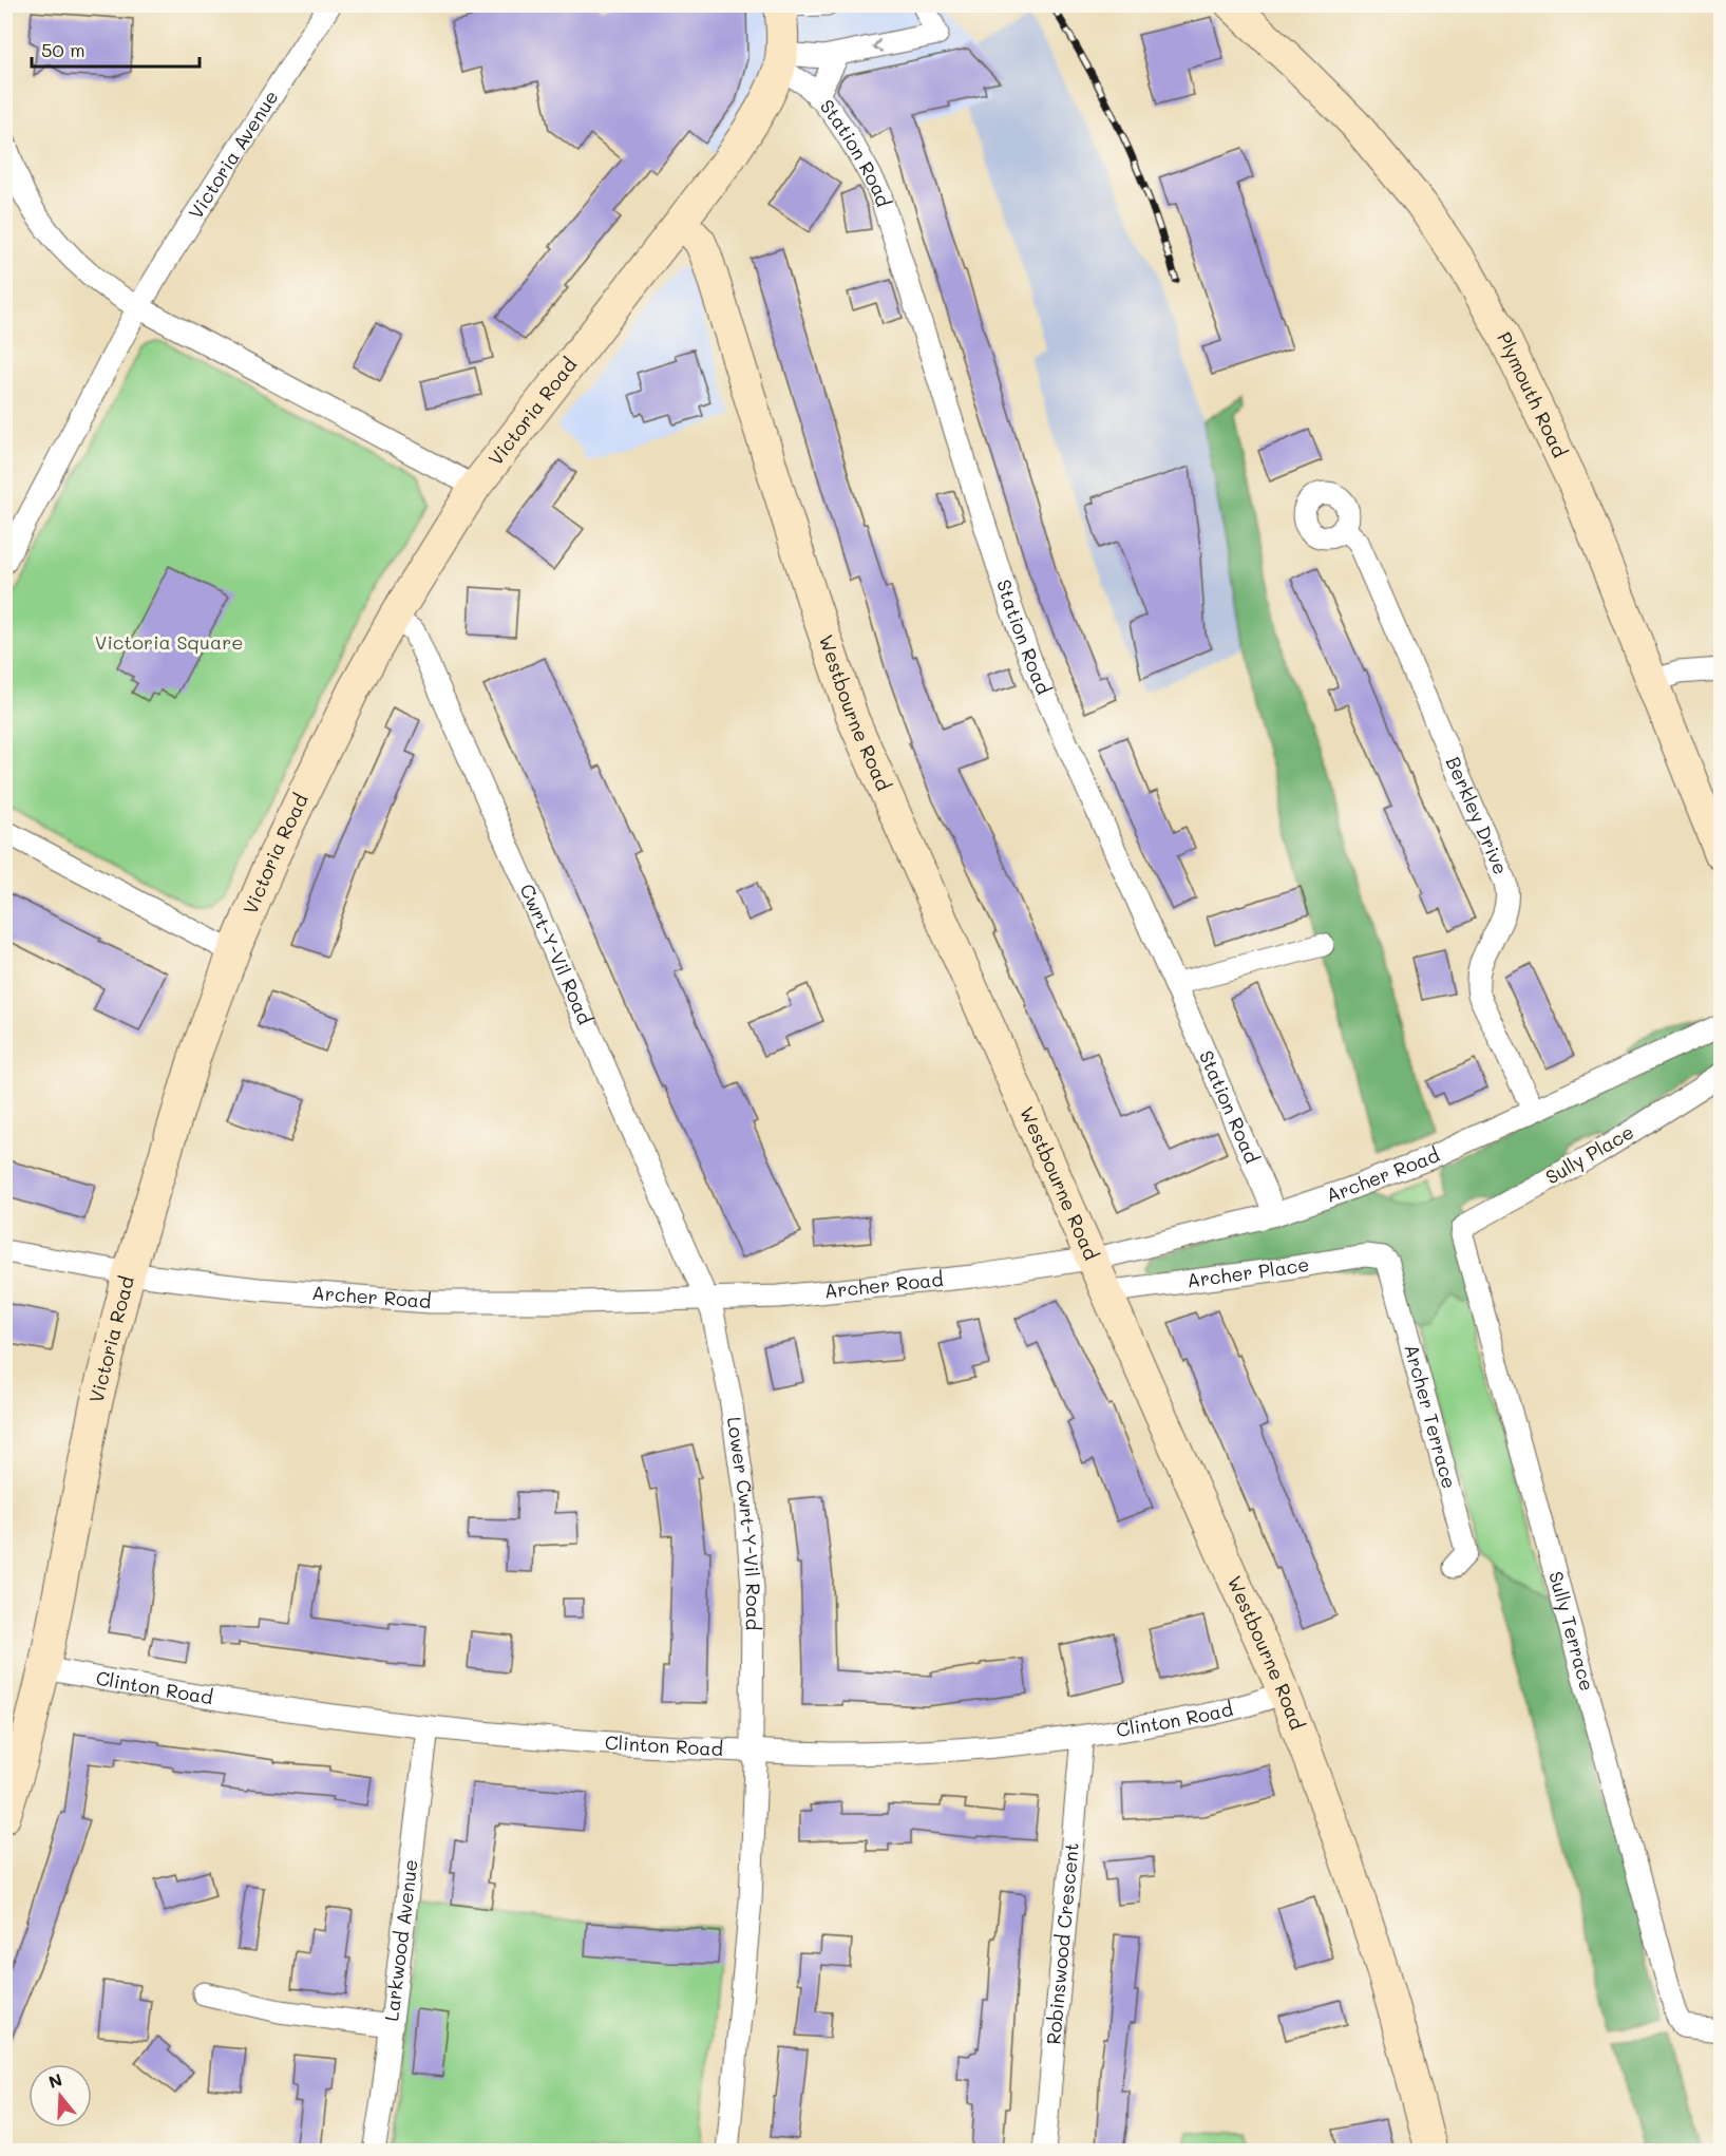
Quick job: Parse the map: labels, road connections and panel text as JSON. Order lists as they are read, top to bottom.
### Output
{
  "streets": {
    "street": [
      "Victoria Avenue",
      "Station Road",
      "Plymouth Road",
      "Victoria Road",
      "Westbourne Road",
      "Berkley Drive",
      "Cwrt-Y-Vil Road",
      "Sully Place",
      "Archer Road",
      "Archer Place",
      "Archer Terrace",
      "Lower Cwrt-Y-Vil Road",
      "Sully Terrace",
      "Clinton Road",
      "Larkwood Avenue",
      "Robinswood Crescent"
    ]
  },
  "crossings": [
    ["Station Road", "Victoria Road"],
    ["Station Road", "Archer Road"],
    ["Victoria Road", "Westbourne Road"],
    ["Victoria Road", "Cwrt-Y-Vil Road"],
    ["Victoria Road", "Archer Road"],
    ["Victoria Road", "Clinton Road"],
    ["Westbourne Road", "Archer Road"],
    ["Westbourne Road", "Archer Place"],
    ["Westbourne Road", "Clinton Road"],
    ["Berkley Drive", "Archer Road"],
    ["Cwrt-Y-Vil Road", "Archer Road"],
    ["Cwrt-Y-Vil Road", "Lower Cwrt-Y-Vil Road"],
    ["Sully Place", "Sully Terrace"],
    ["Archer Road", "Lower Cwrt-Y-Vil Road"],
    ["Archer Place", "Archer Terrace"],
    ["Lower Cwrt-Y-Vil Road", "Clinton Road"],
    ["Clinton Road", "Larkwood Avenue"],
    ["Clinton Road", "Robinswood Crescent"]
  ],
  "parks": ["Victoria Square"],
  "scale_bar": "50 m",
  "north": "top"
}
